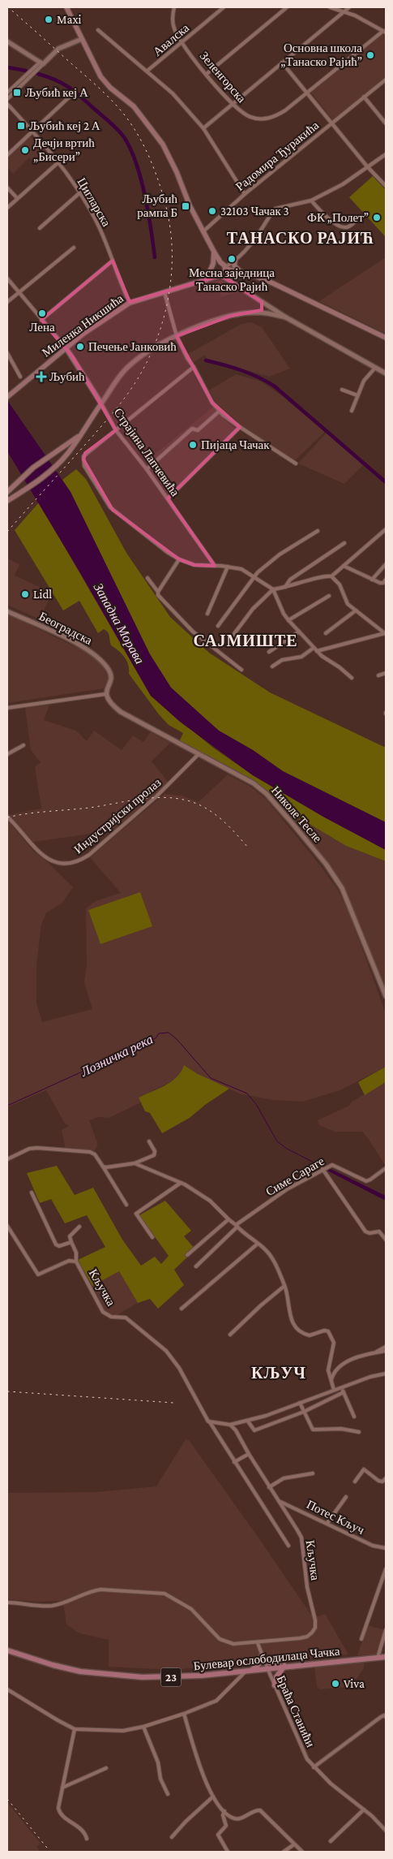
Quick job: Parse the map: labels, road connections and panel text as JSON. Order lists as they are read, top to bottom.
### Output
{
  "streets": {
    "main road": [
      "Миленка Никшића",
      "Страјина Лапчевића",
      "Булевар ослободилаца Чачка",
      "23"
    ],
    "street": [
      "Авалска",
      "Зеленгорска",
      "Радомира Ђуракића",
      "Цигларска",
      "Београдска",
      "Николе Тесле",
      "Индустријски пролаз",
      "Симе Сараге",
      "Кључка",
      "Потес Кључ",
      "Браћа Станићи"
    ]
  },
  "crossings": [
    ["Авалска", "Зеленгорска"],
    ["Цигларска", "Миленка Никшића"],
    ["Миленка Никшића", "Страјина Лапчевића"],
    ["Београдска", "Николе Тесле"],
    ["Николе Тесле", "Индустријски пролаз"],
    ["Кључка", "Потес Кључ"],
    ["Кључка", "Браћа Станићи"],
    ["Булевар ослободилаца Чачка", "Браћа Станићи"]
  ],
  "districts": ["ТАНАСКО РАЈИЋ", "САЈМИШТЕ", "КЉУЧ"],
  "water": ["Западна Морава", "Лозничка река"],
  "places": {
    "other": [
      "Maxi",
      "Основна школа „Танаско Рајић”",
      "Дечји вртић „Бисери”",
      "32103 Чачак 3",
      "ФК „Полет”",
      "Месна заједница Танаско Рајић",
      "Лена",
      "Печење Јанковић",
      "Пијаца Чачак",
      "Lidl",
      "Viva"
    ],
    "transit": ["Љубић кеј А", "Љубић кеј 2 А", "Љубић рампа Б"],
    "health": ["Љубић"]
  }
}
